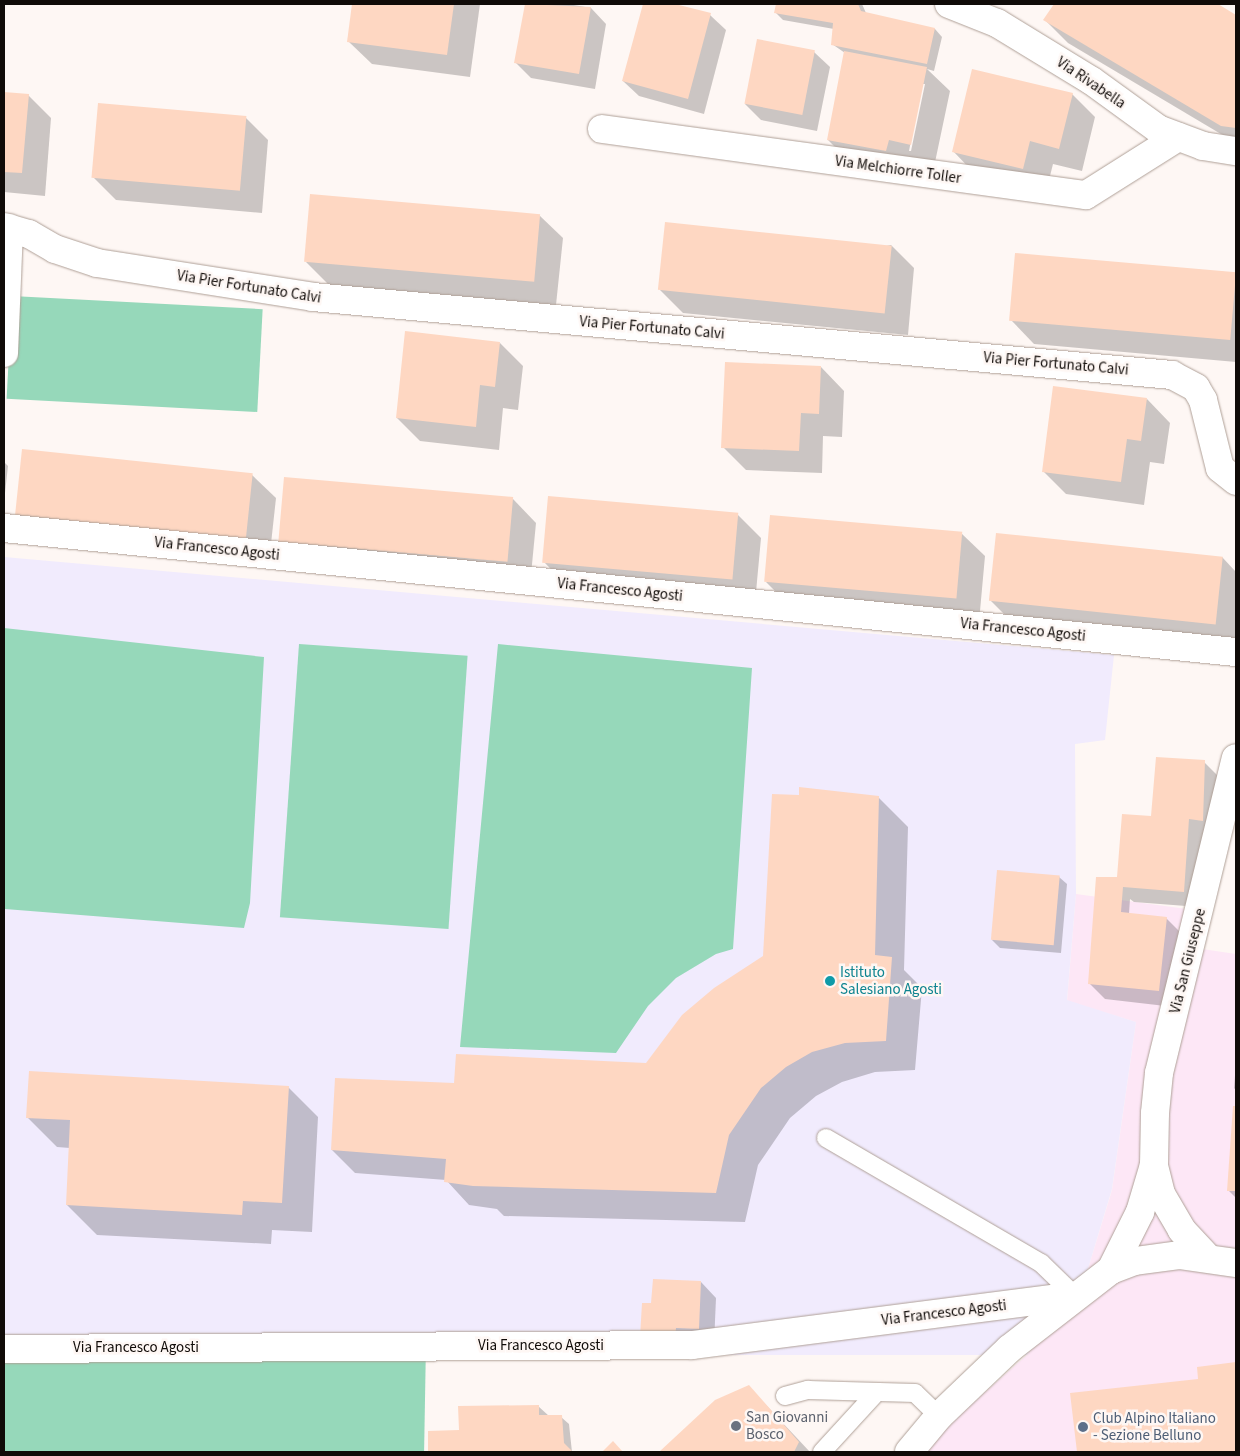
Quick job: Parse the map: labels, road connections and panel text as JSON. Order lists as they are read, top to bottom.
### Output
{
  "streets": {
    "street": [
      "Via Rivabella",
      "Via Melchiorre Toller",
      "Via Pier Fortunato Calvi",
      "Via Francesco Agosti",
      "Via San Giuseppe"
    ]
  },
  "crossings": [
    ["Via Rivabella", "Via Melchiorre Toller"]
  ],
  "places": ["Istituto Salesiano Agosti", "San Giovanni Bosco", "Club Alpino Italiano - Sezione Belluno"]
}
